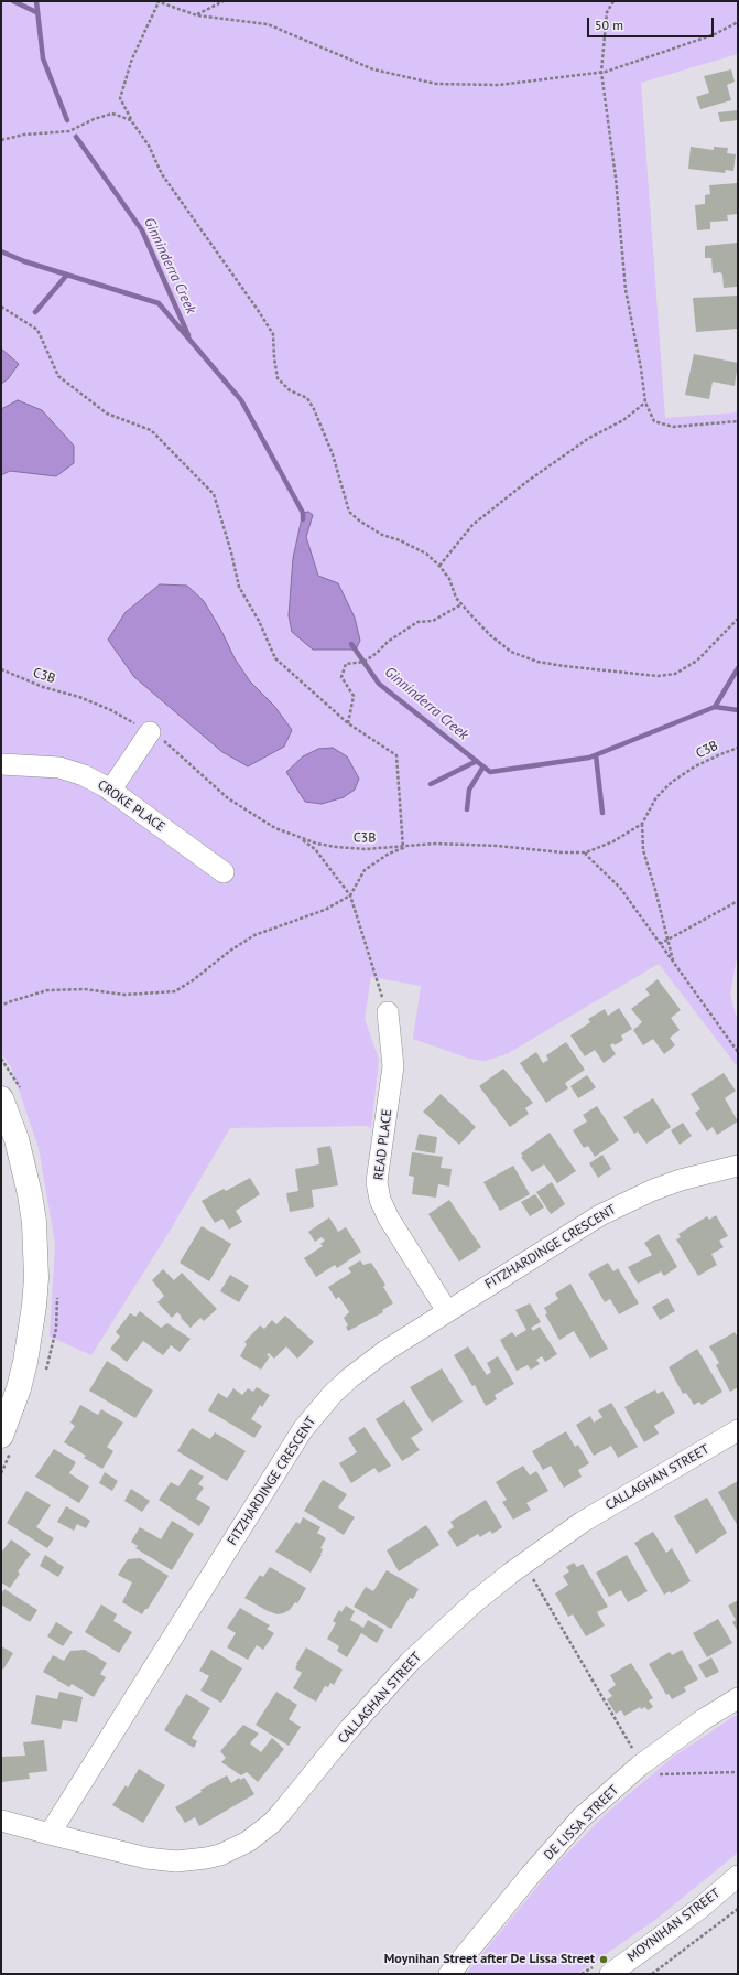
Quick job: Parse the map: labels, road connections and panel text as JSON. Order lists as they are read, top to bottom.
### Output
{
  "streets": {
    "street": [
      "CROKE PLACE",
      "READ PLACE",
      "FITZHARDINGE CRESCENT",
      "CALLAGHAN STREET",
      "DE LISSA STREET",
      "MOYNIHAN STREET"
    ],
    "path": ["C3B"]
  },
  "crossings": [
    ["READ PLACE", "FITZHARDINGE CRESCENT"],
    ["FITZHARDINGE CRESCENT", "CALLAGHAN STREET"]
  ],
  "water": ["Ginninderra Creek"],
  "places": ["Moynihan Street after De Lissa Street"],
  "scale_bar": "50 m"
}
